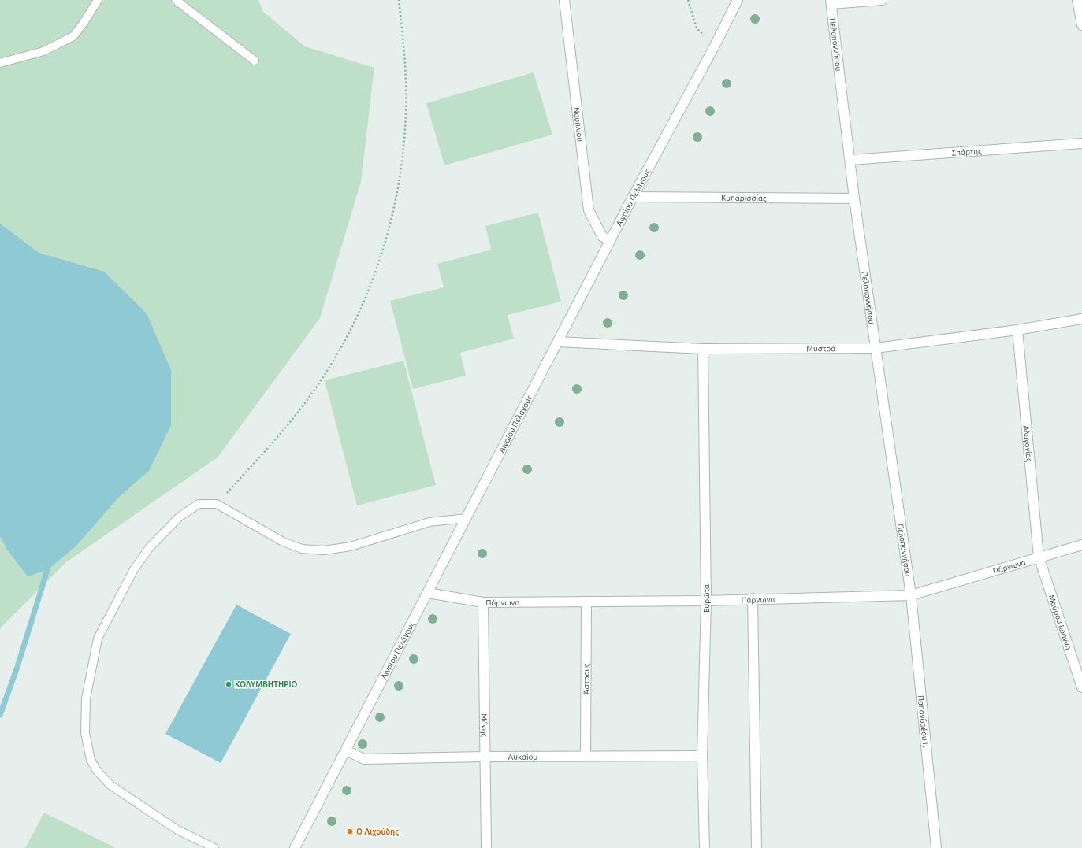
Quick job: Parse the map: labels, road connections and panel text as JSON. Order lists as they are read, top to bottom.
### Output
{
  "streets": {
    "street": [
      "Πελοποννήσου",
      "Ναυπλίου",
      "Σπάρτης",
      "Αιγαίου Πελάγους",
      "Κυπαρισσίας",
      "Μυστρά",
      "Αλαγονίας",
      "Πάρνωνα",
      "Ευρώτα",
      "Μαύρου Ιωάννη",
      "Άστρους",
      "Παπανδρέου Γ.",
      "Μάνης",
      "Λυκαίου"
    ]
  },
  "crossings": [
    ["Πελοποννήσου", "Σπάρτης"],
    ["Πελοποννήσου", "Κυπαρισσίας"],
    ["Πελοποννήσου", "Μυστρά"],
    ["Πελοποννήσου", "Πάρνωνα"],
    ["Πελοποννήσου", "Παπανδρέου Γ."],
    ["Ναυπλίου", "Αιγαίου Πελάγους"],
    ["Αιγαίου Πελάγους", "Κυπαρισσίας"],
    ["Αιγαίου Πελάγους", "Μυστρά"],
    ["Αιγαίου Πελάγους", "Πάρνωνα"],
    ["Αιγαίου Πελάγους", "Λυκαίου"],
    ["Μυστρά", "Αλαγονίας"],
    ["Μυστρά", "Ευρώτα"],
    ["Αλαγονίας", "Πάρνωνα"],
    ["Αλαγονίας", "Μαύρου Ιωάννη"],
    ["Πάρνωνα", "Ευρώτα"],
    ["Πάρνωνα", "Μαύρου Ιωάννη"],
    ["Πάρνωνα", "Άστρους"],
    ["Πάρνωνα", "Παπανδρέου Γ."],
    ["Πάρνωνα", "Μάνης"],
    ["Ευρώτα", "Λυκαίου"],
    ["Άστρους", "Λυκαίου"],
    ["Μάνης", "Λυκαίου"]
  ],
  "places": ["ΚΟΛΥΜΒΗΤΗΡΙΟ", "Ο Λιχούδης"]
}
